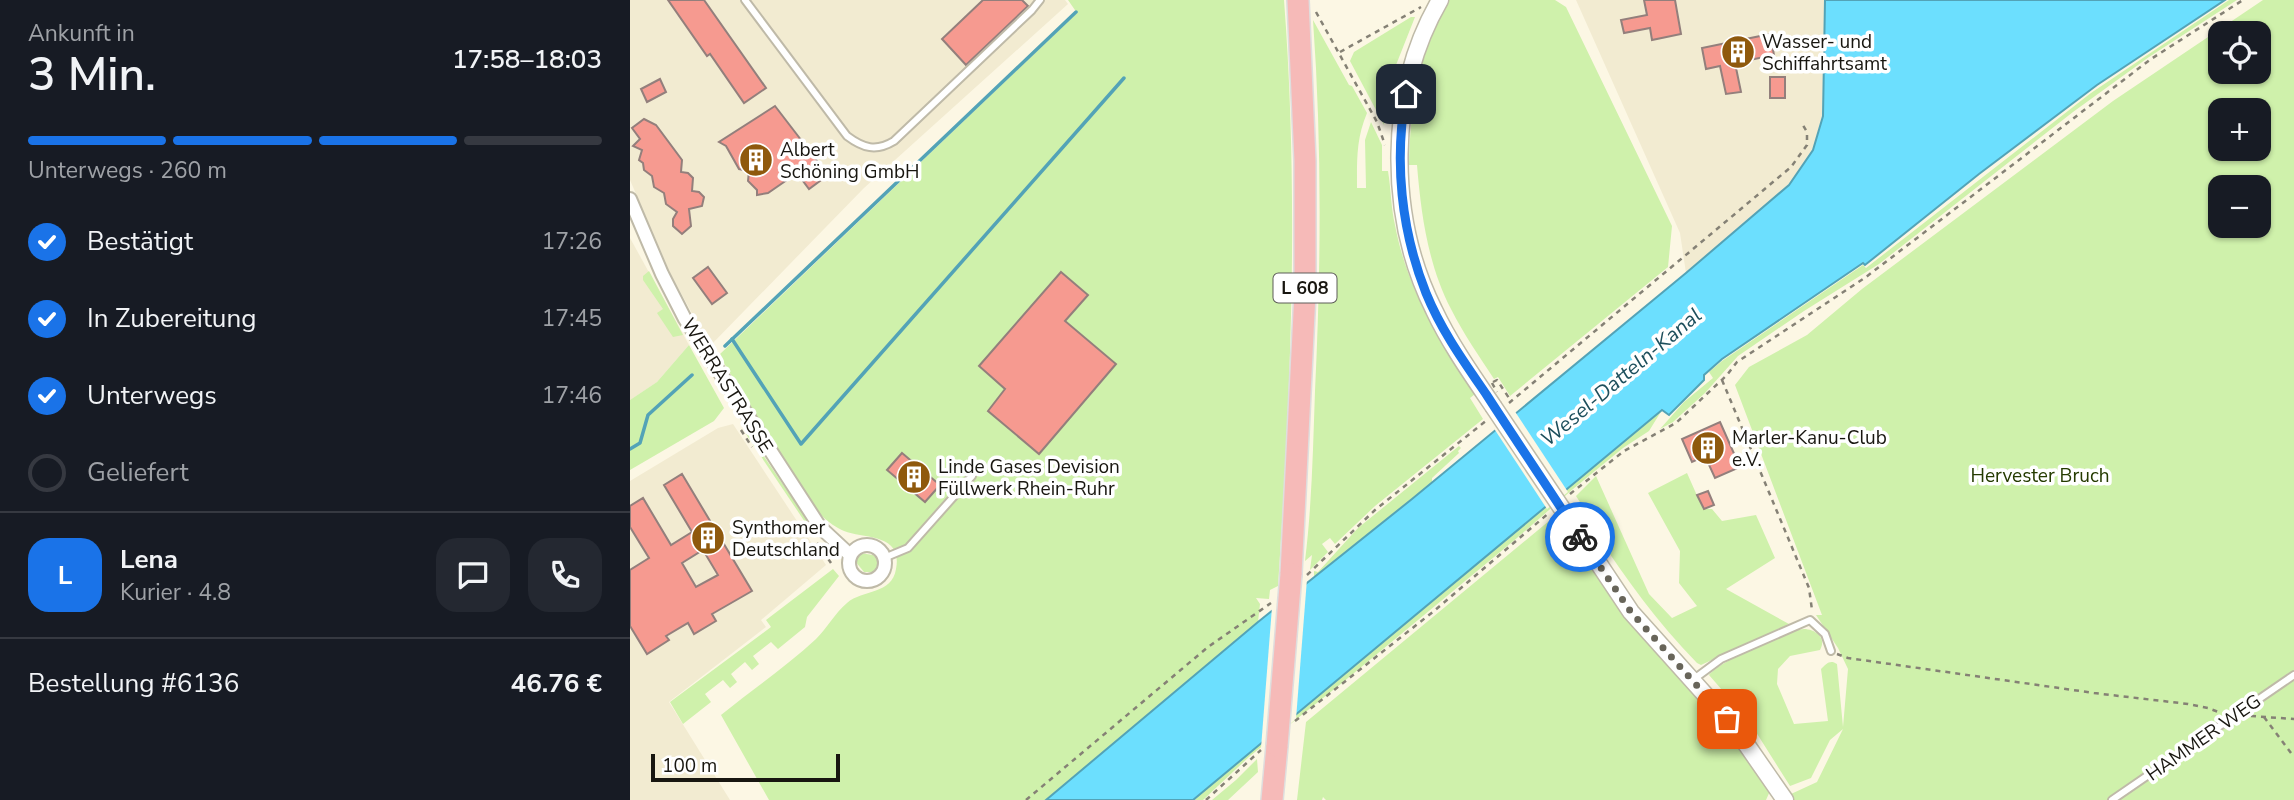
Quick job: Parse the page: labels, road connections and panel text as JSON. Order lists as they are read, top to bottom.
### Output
{
  "streets": {
    "main road": ["L 608"],
    "street": ["WERRASTRASSE"],
    "lane": ["HAMMER WEG"]
  },
  "water": ["Wesel-Datteln-Kanal"],
  "parks": ["Hervester Bruch"],
  "places": {
    "building": [
      "Wasser- und Schiffahrtsamt",
      "Albert Schöning GmbH",
      "Marler-Kanu-Club e.V.",
      "Linde Gases Devision Füllwerk Rhein-Ruhr",
      "Synthomer Deutschland"
    ]
  },
  "scale_bar": "100 m",
  "page": {
    "heading": ["3 Min.", "Ankunft in", "17:58–18:03"],
    "panel": [
      "Lena",
      "Kurier · 4.8",
      "Bestellung #6136",
      "46.76 €"
    ],
    "map_buttons": ["+", "−"],
    "bar": "Unterwegs · 260 m",
    "list": [
      ["Bestätigt", "17:26"],
      ["In Zubereitung", "17:45"],
      ["Unterwegs", "17:46"],
      "Geliefert"
    ],
    "round": "L",
    "scale": "100 m"
  }
}
